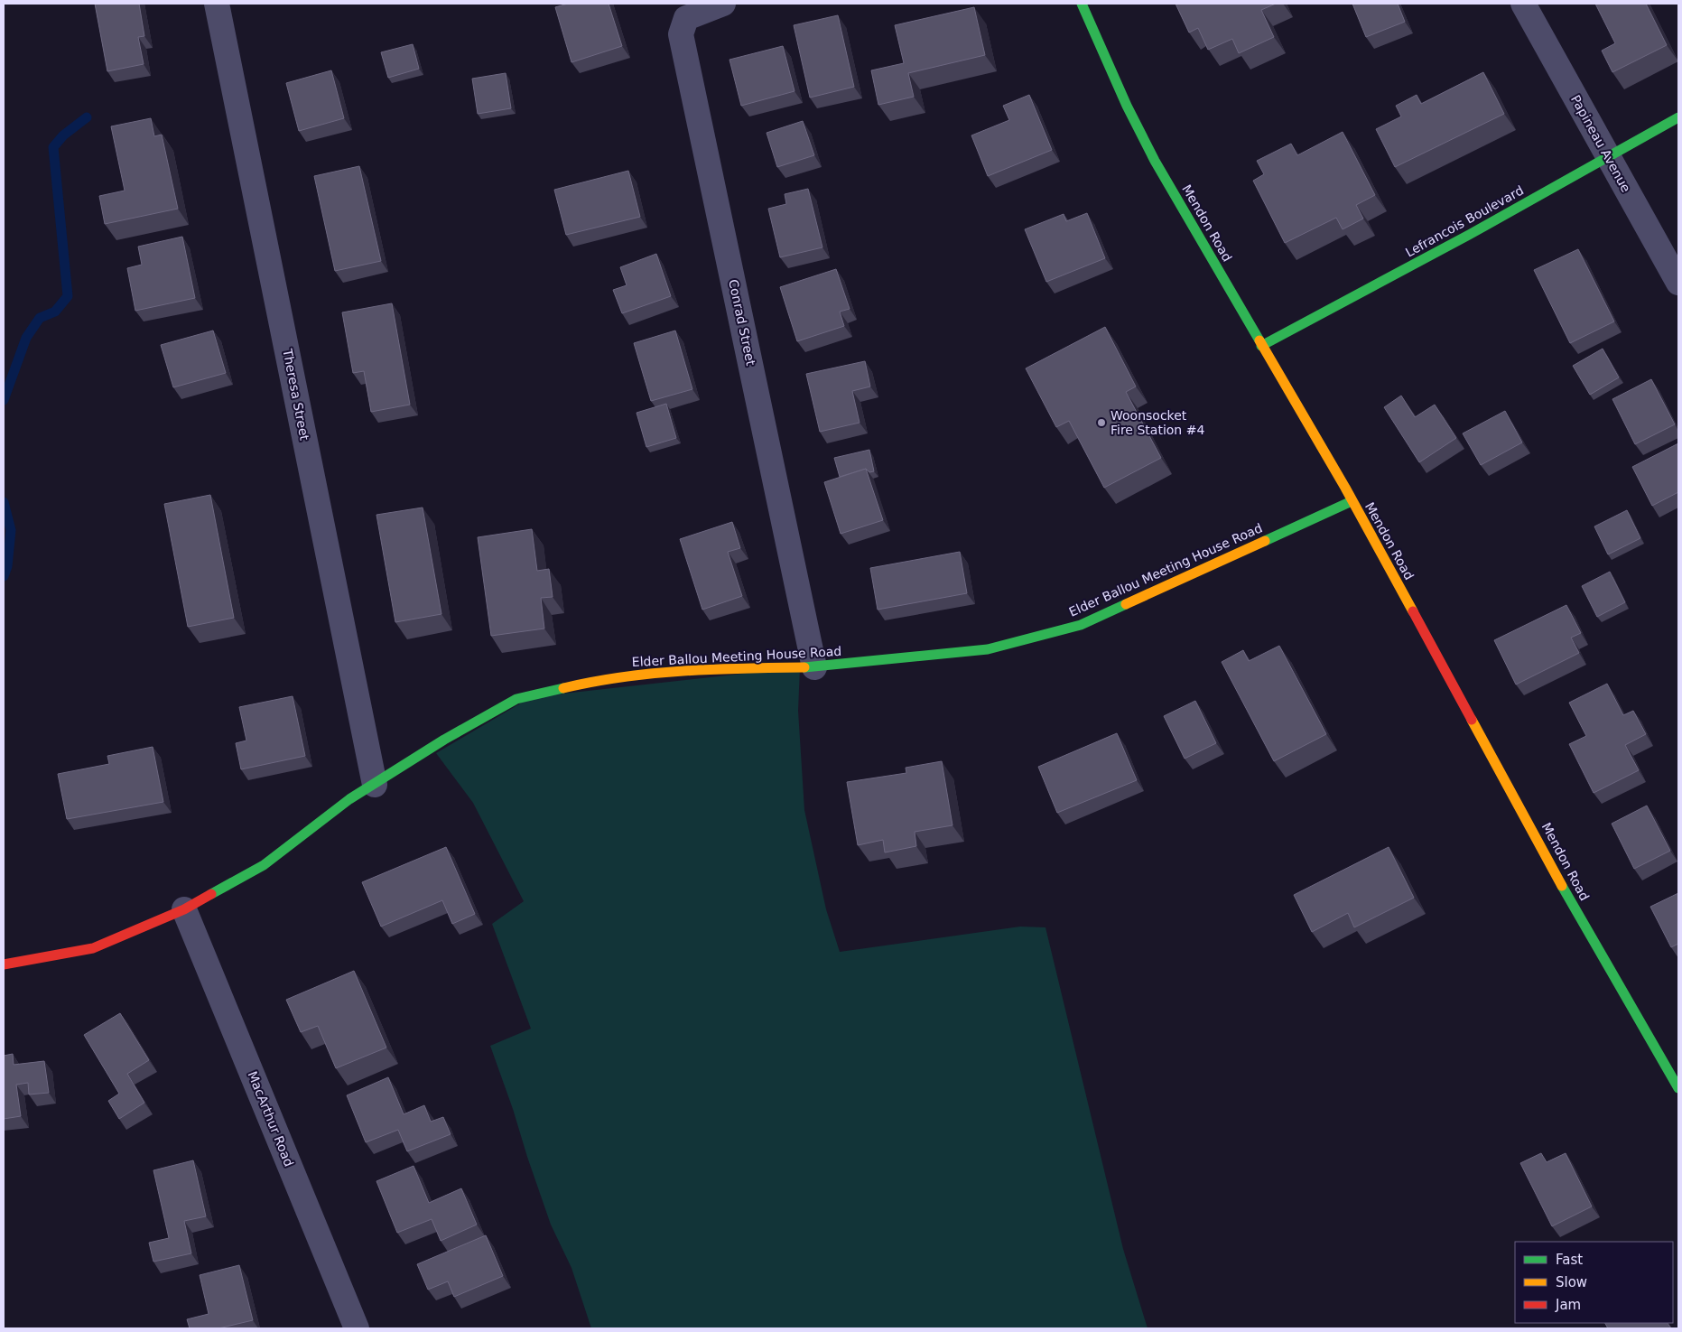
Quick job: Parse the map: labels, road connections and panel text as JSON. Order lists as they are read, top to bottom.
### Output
{
  "streets": {
    "street": [
      "Papineau Avenue",
      "Lefrancois Boulevard",
      "Mendon Road",
      "Conrad Street",
      "Theresa Street",
      "Elder Ballou Meeting House Road",
      "MacArthur Road"
    ]
  },
  "crossings": [
    ["Papineau Avenue", "Lefrancois Boulevard"],
    ["Lefrancois Boulevard", "Mendon Road"],
    ["Mendon Road", "Elder Ballou Meeting House Road"],
    ["Conrad Street", "Elder Ballou Meeting House Road"],
    ["Theresa Street", "Elder Ballou Meeting House Road"],
    ["Elder Ballou Meeting House Road", "MacArthur Road"]
  ],
  "places": ["Woonsocket Fire Station #4"],
  "legend": ["Fast", "Slow", "Jam"]
}
